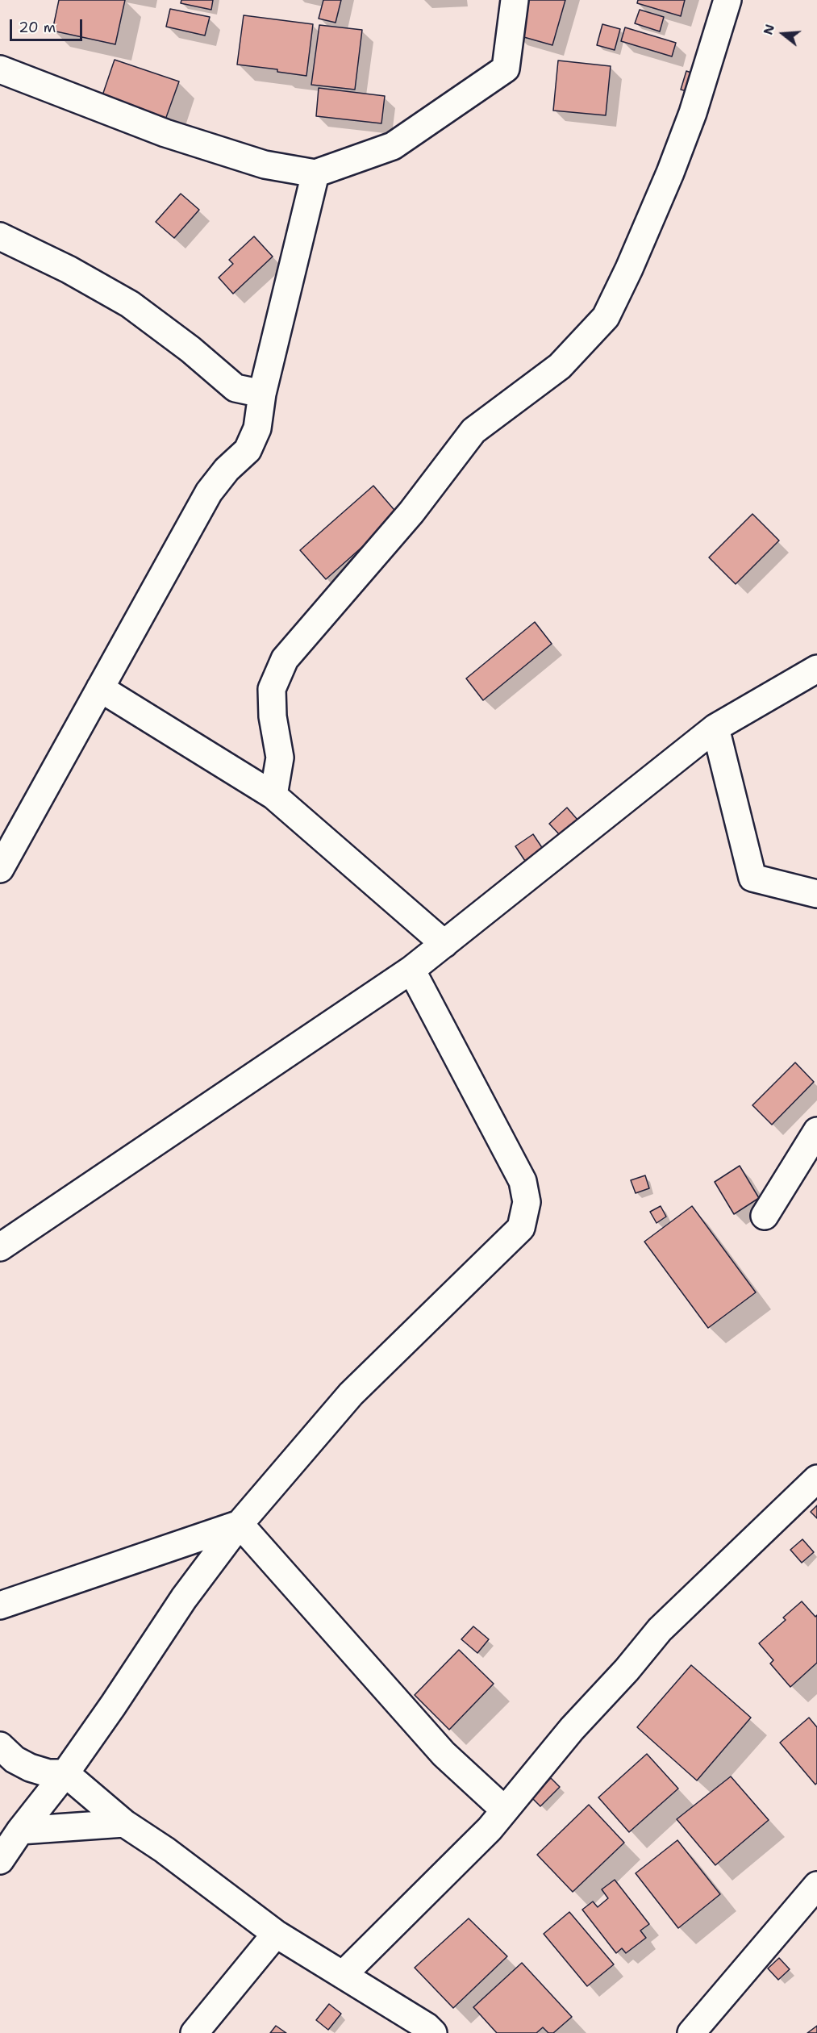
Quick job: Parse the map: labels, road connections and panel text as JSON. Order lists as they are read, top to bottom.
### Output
{
  "scale_bar": "20 m",
  "north": "left"
}
